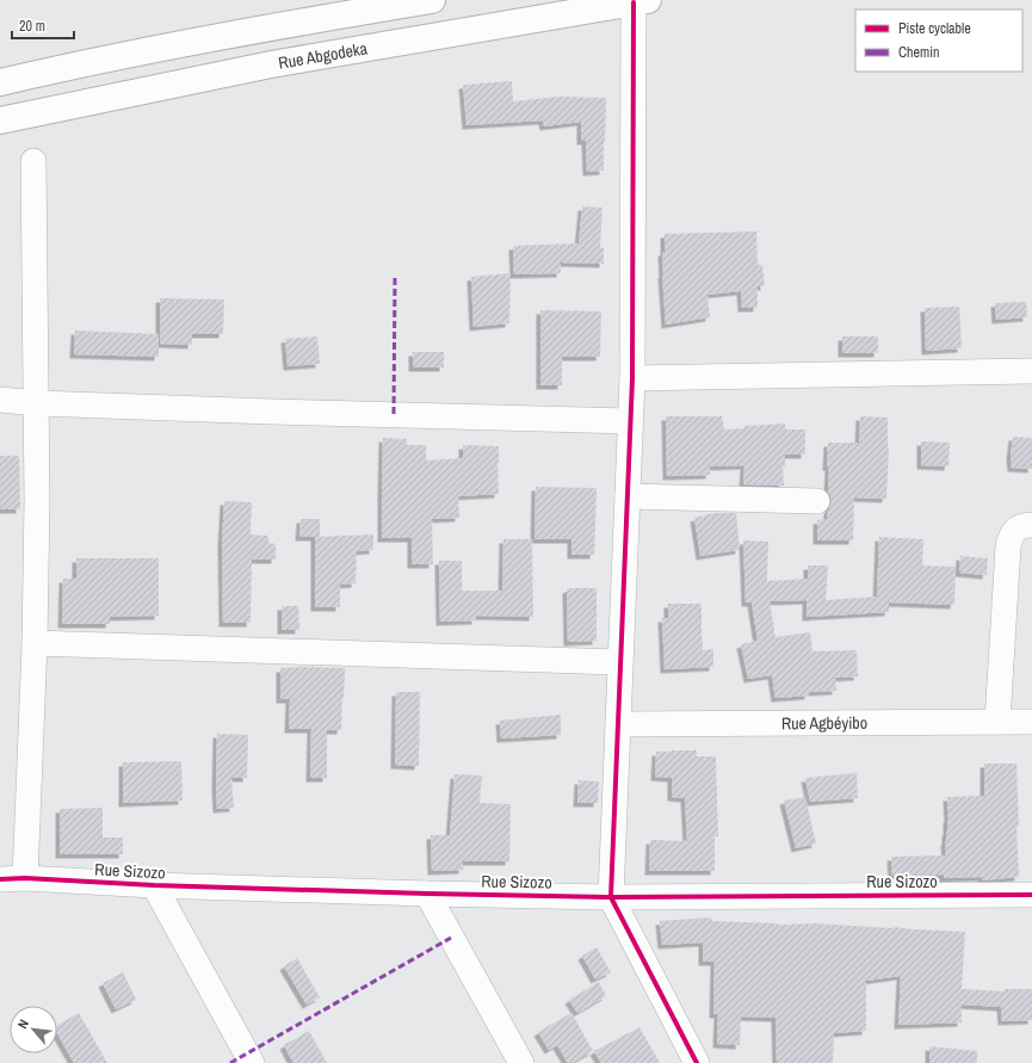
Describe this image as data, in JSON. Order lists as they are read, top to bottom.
{
  "streets": {
    "main road": ["Rue Abgodeka"],
    "street": ["Rue Agbéyibo", "Rue Sizozo"]
  },
  "legend": ["Piste cyclable", "Chemin"],
  "scale_bar": "20 m",
  "north": "top left"
}
